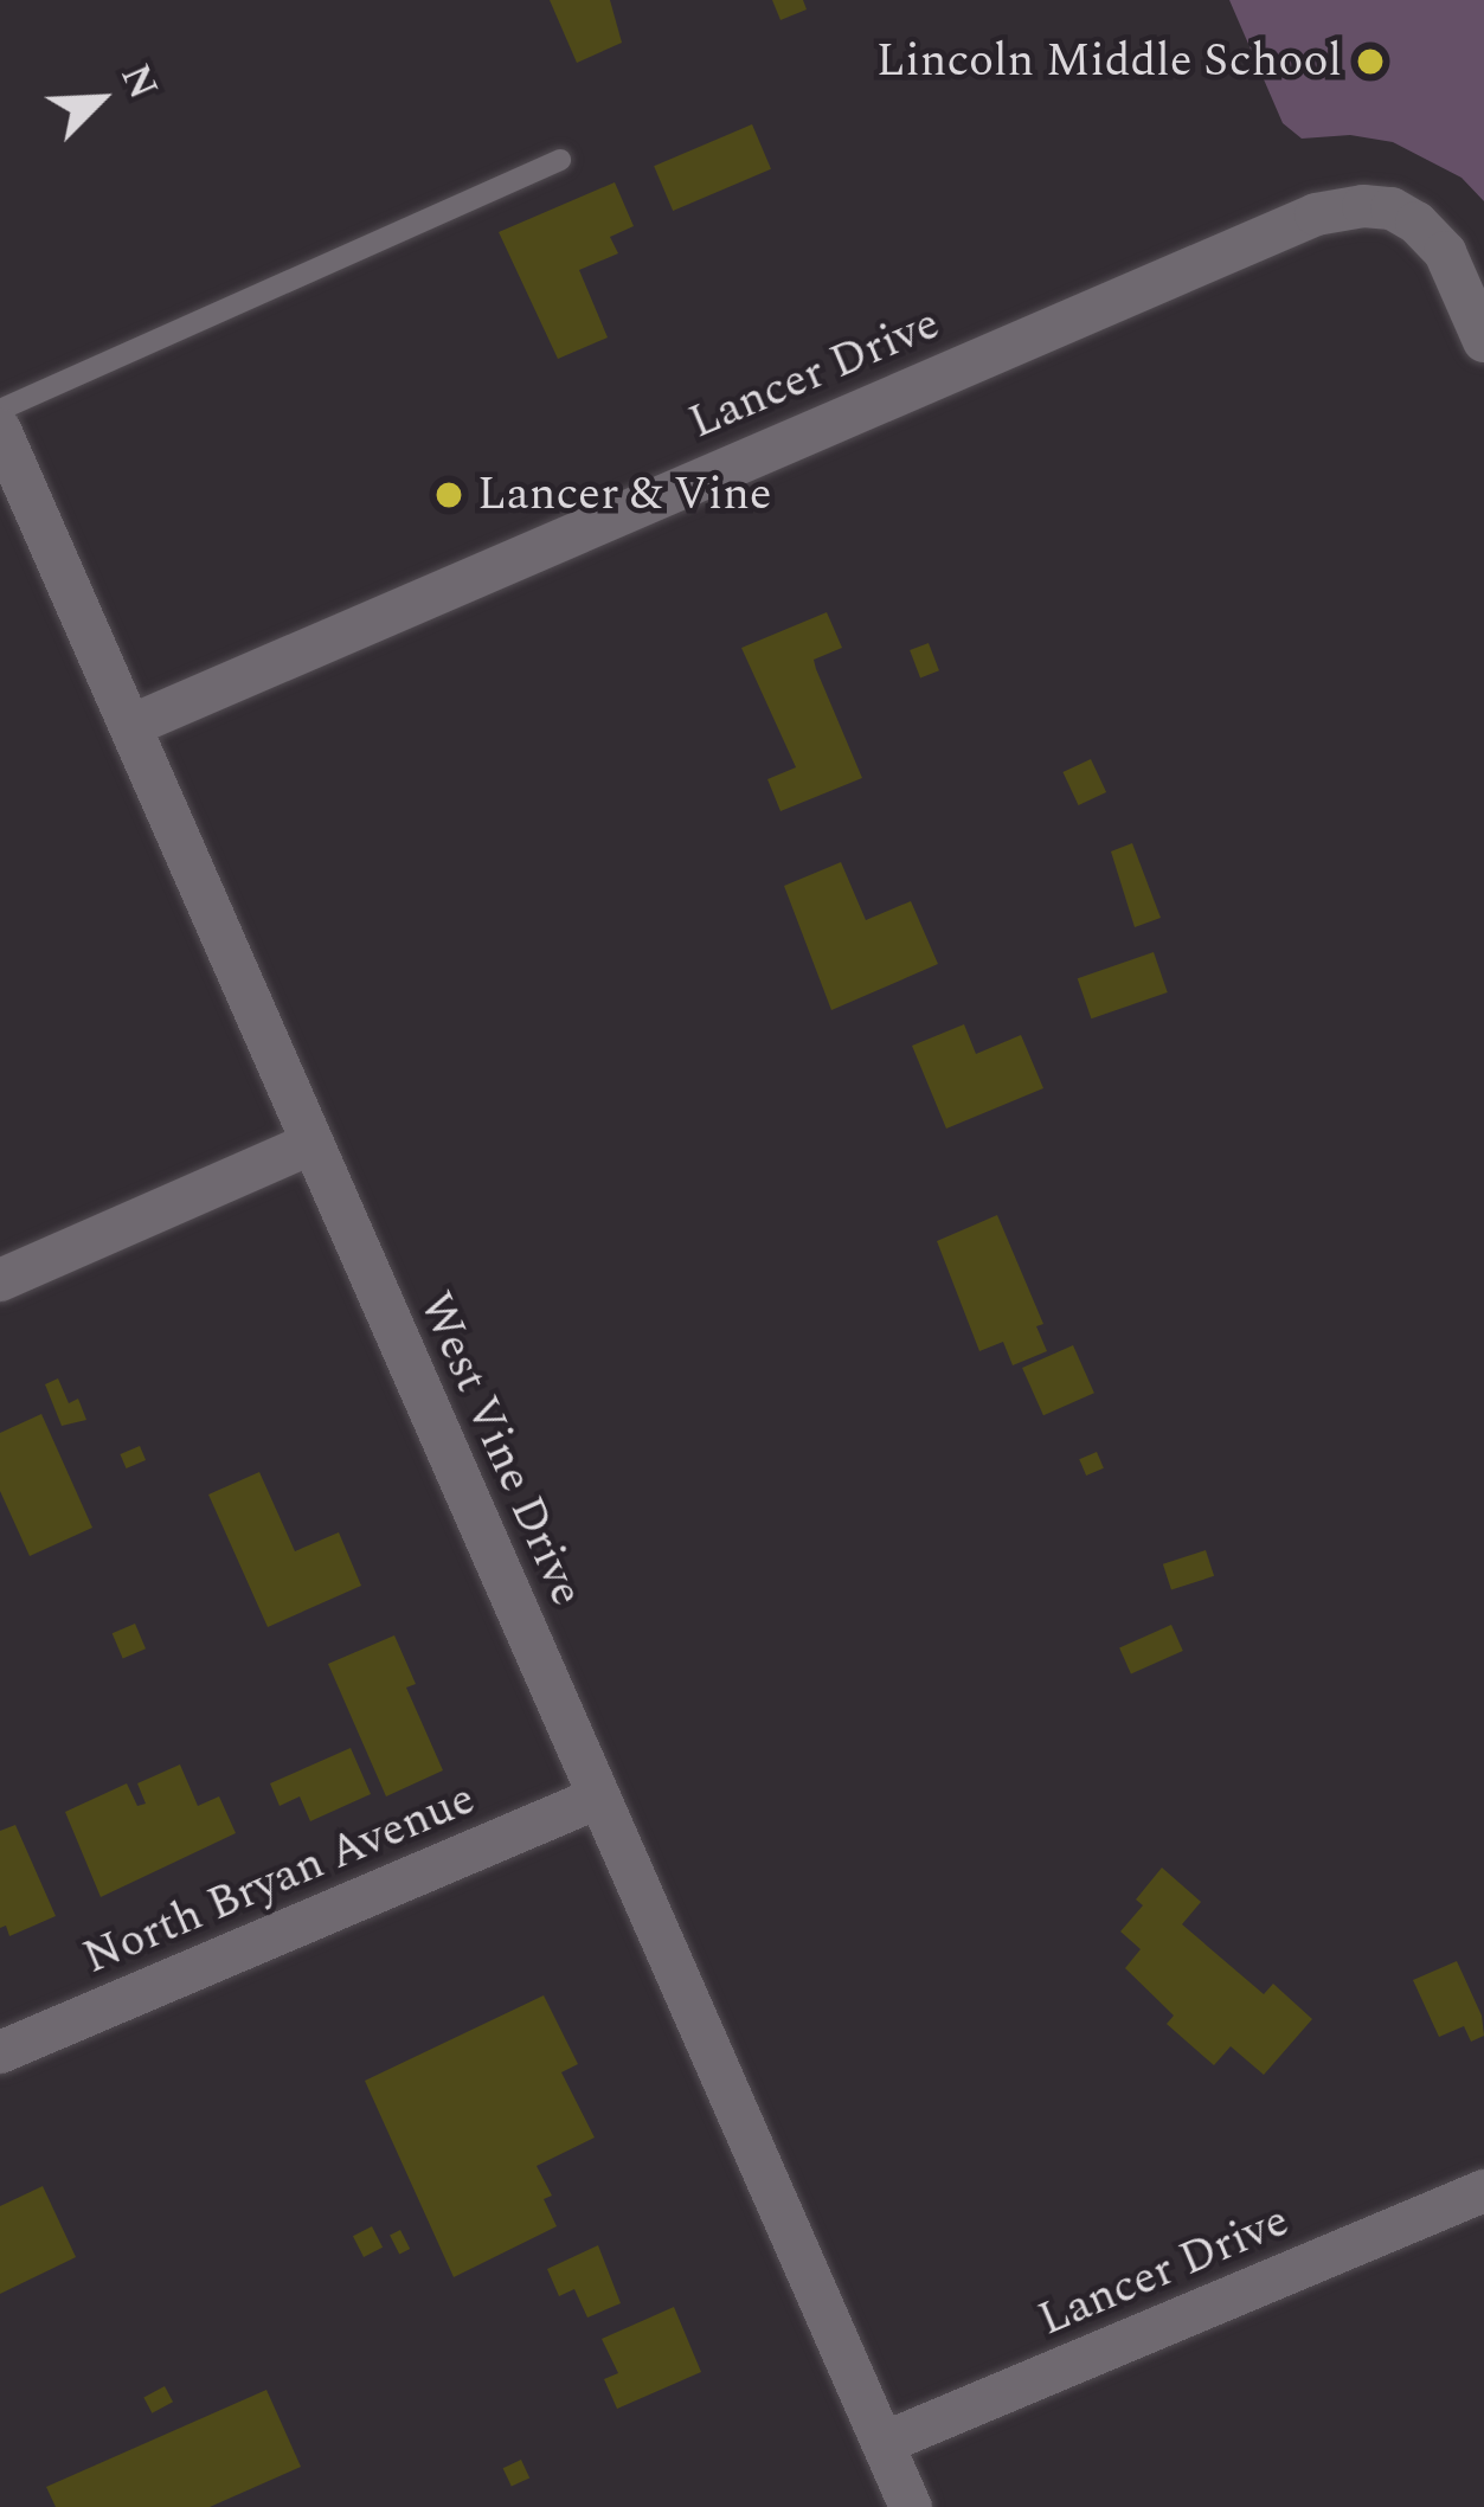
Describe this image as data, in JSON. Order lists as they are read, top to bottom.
{
  "streets": {
    "street": ["Lancer Drive", "West Vine Drive", "North Bryan Avenue"]
  },
  "crossings": [
    ["Lancer Drive", "West Vine Drive"],
    ["West Vine Drive", "North Bryan Avenue"]
  ],
  "places": ["Lincoln Middle School", "Lancer & Vine"],
  "north": "top right"
}
